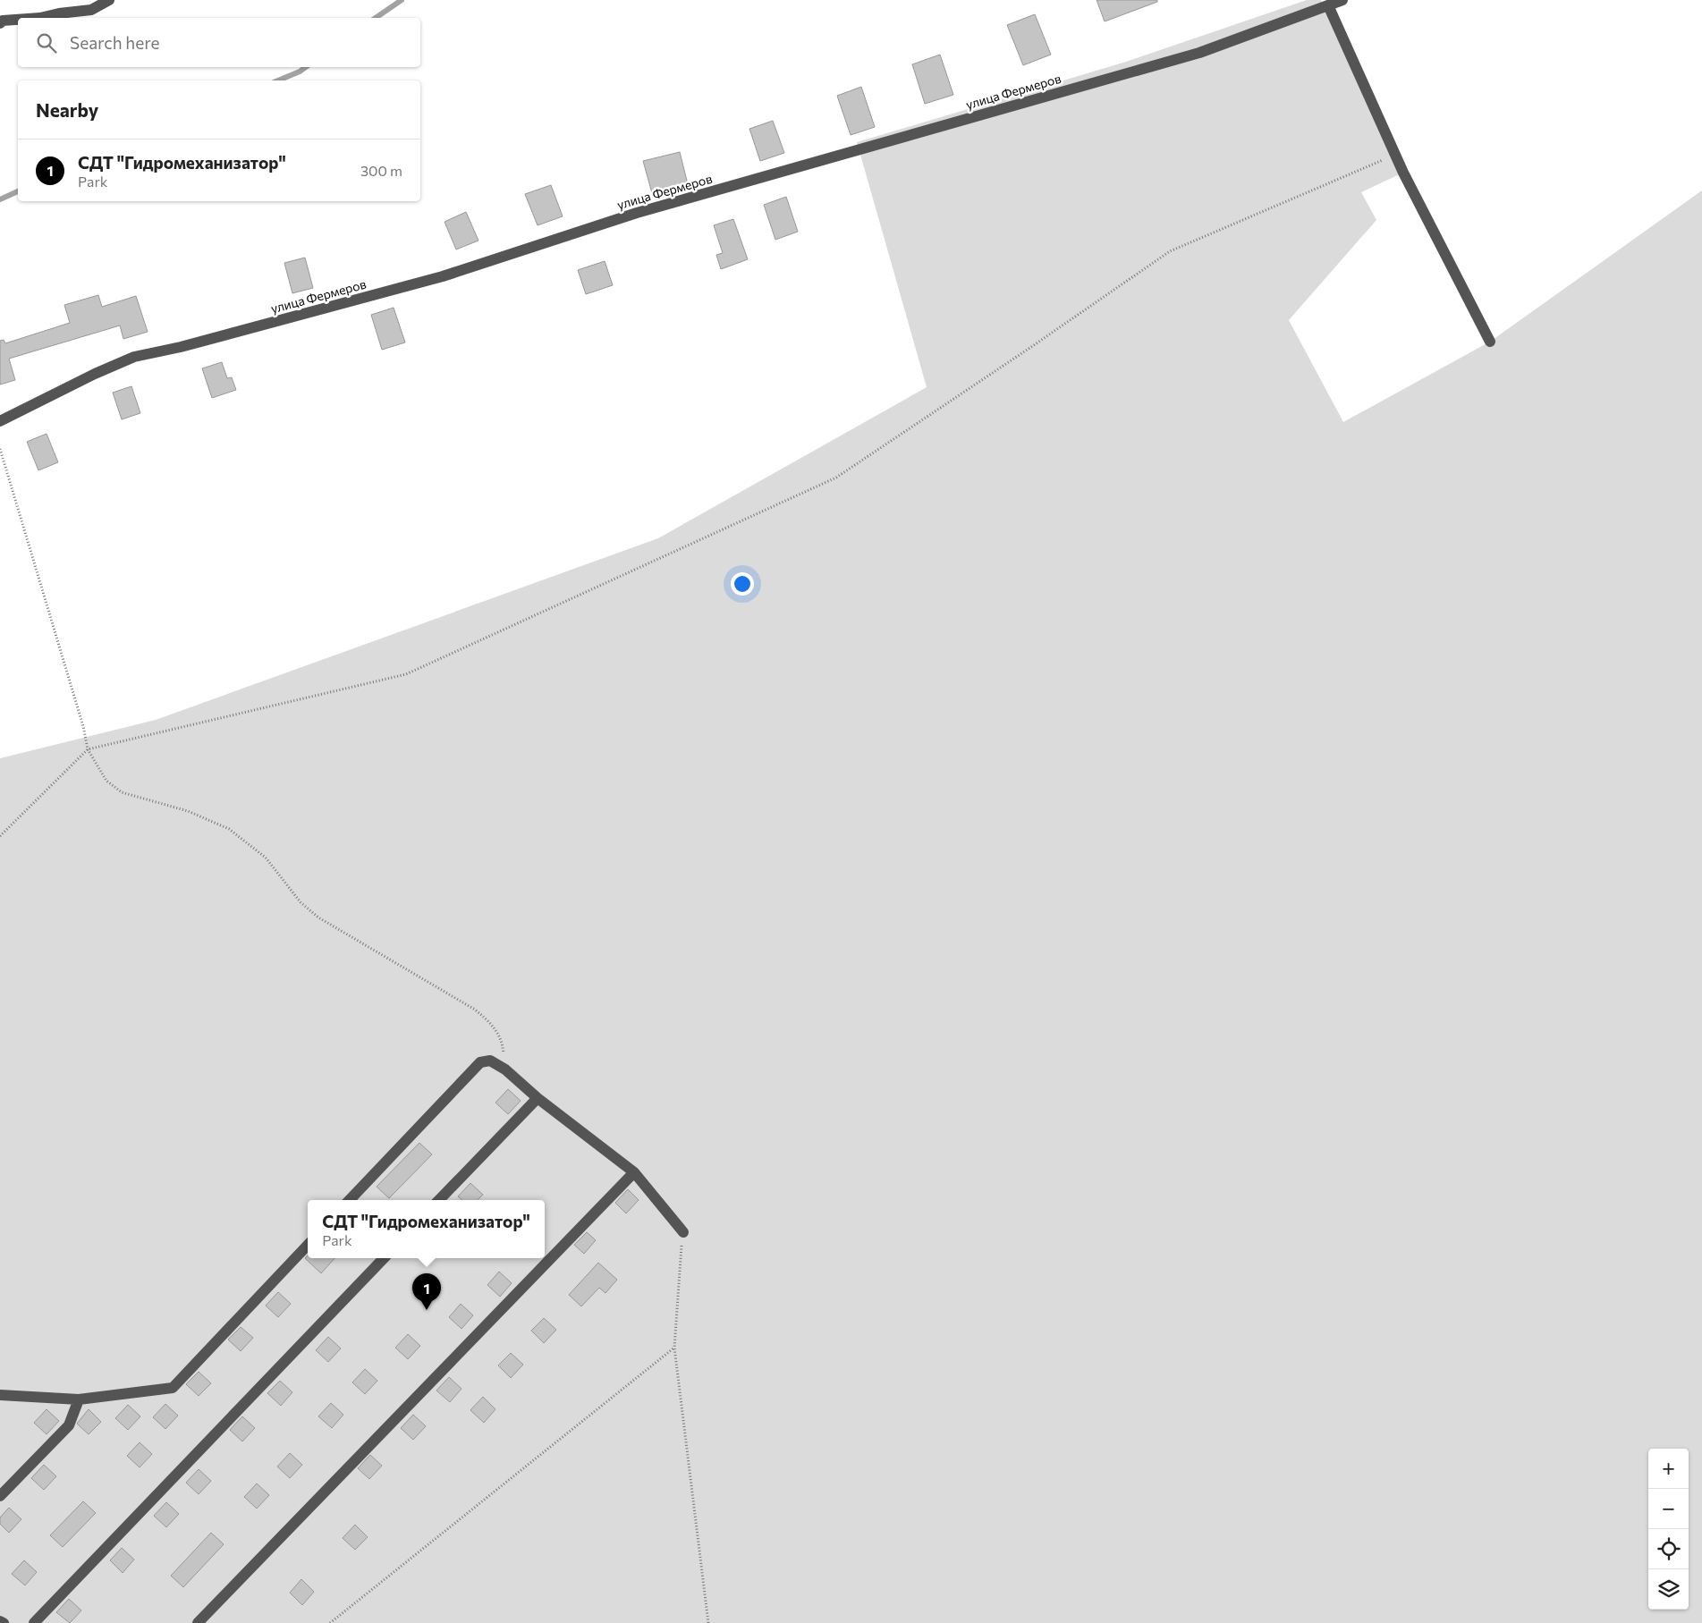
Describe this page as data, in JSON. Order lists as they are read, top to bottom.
{
  "streets": {
    "street": ["улица Фермеров"]
  },
  "page": {
    "search": "Search here",
    "heading": "Nearby",
    "list": [
      {
        "mark": "1",
        "name": "СДТ \"Гидромеханизатор\"",
        "note": "Park",
        "value": "300 m"
      }
    ],
    "popup": ["СДТ \"Гидромеханизатор\"", "Park"],
    "pins": "1",
    "map_buttons": ["+", "−"]
  }
}
